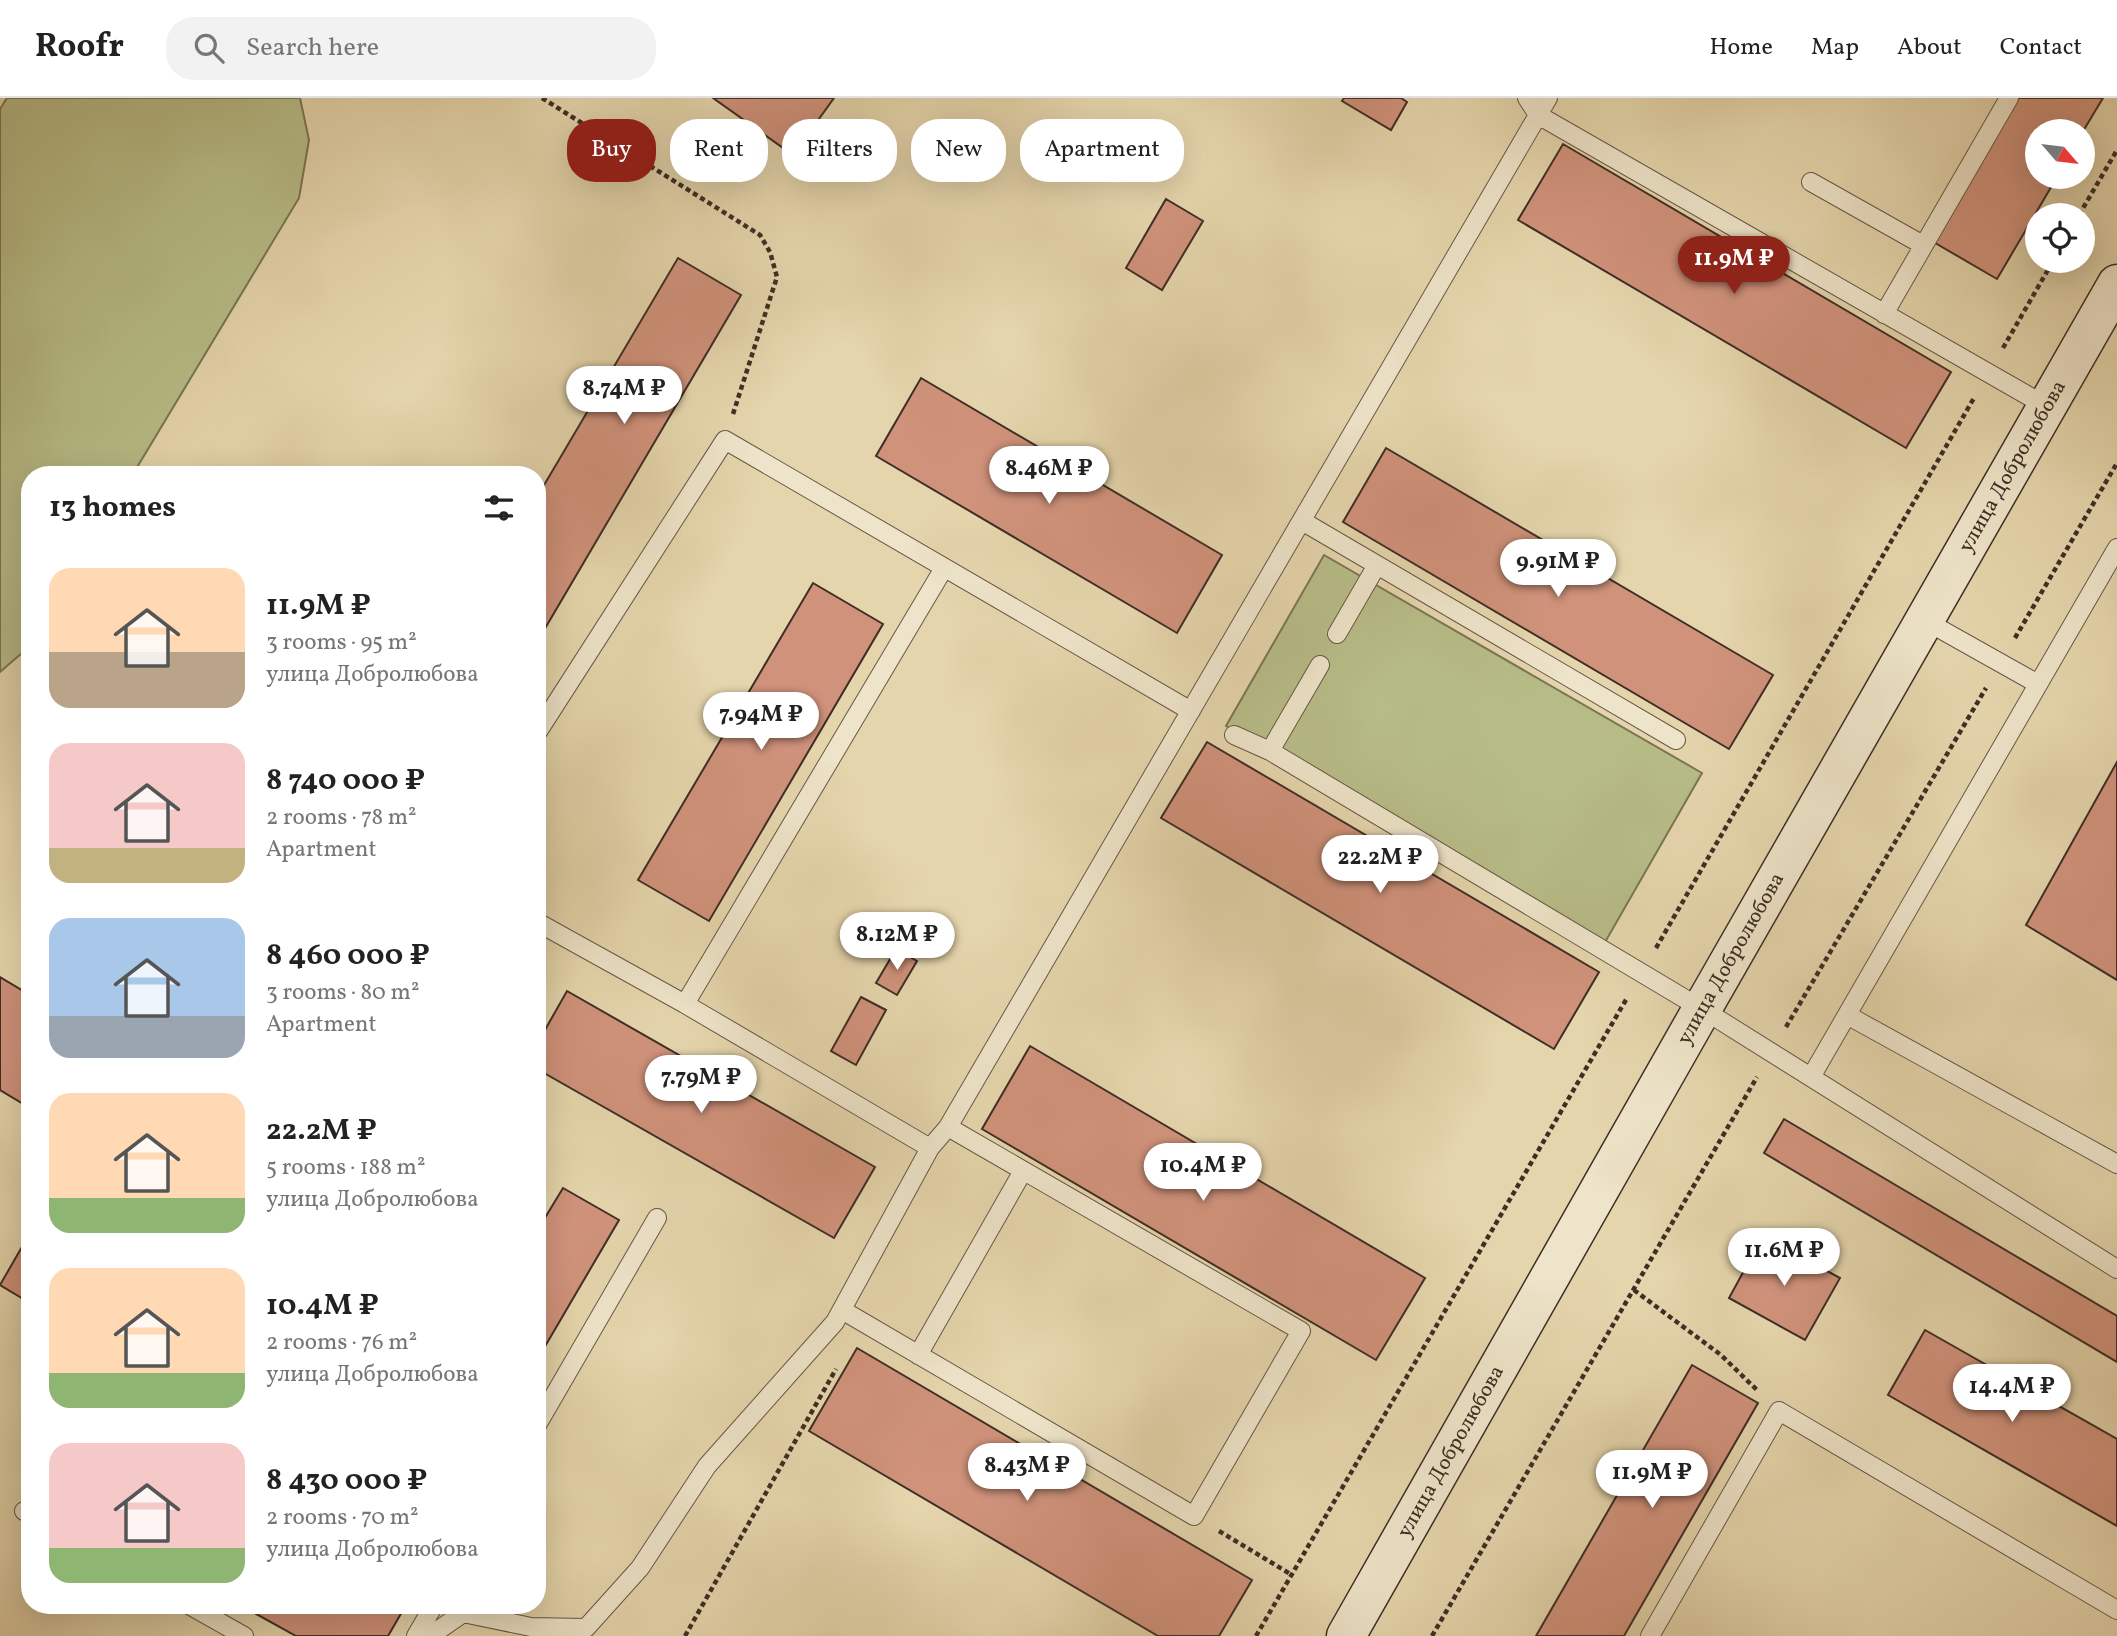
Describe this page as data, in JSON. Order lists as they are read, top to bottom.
{
  "streets": {
    "street": ["улица Добролюбова"]
  },
  "north": "bottom right",
  "page": {
    "header": "Roofr",
    "search": "Search here",
    "nav": [
      "Home",
      "Map",
      "About",
      "Contact"
    ],
    "chip": [
      "Buy",
      "Rent",
      "Filters",
      "New",
      "Apartment"
    ],
    "price": [
      "11.9M ₽",
      "8.74M ₽",
      "8.46M ₽",
      "9.91M ₽",
      "7.94M ₽",
      "22.2M ₽",
      "8.12M ₽",
      "7.79M ₽",
      "10.4M ₽",
      "11.6M ₽",
      "14.4M ₽",
      "8.43M ₽",
      "11.9M ₽"
    ],
    "heading": "13 homes",
    "list": [
      {
        "name": "11.9M ₽",
        "note": "3 rooms · 95 m² · улица Добролюбова"
      },
      {
        "name": "8 740 000 ₽",
        "note": "2 rooms · 78 m² · Apartment"
      },
      {
        "name": "8 460 000 ₽",
        "note": "3 rooms · 80 m² · Apartment"
      },
      {
        "name": "22.2M ₽",
        "note": "5 rooms · 188 m² · улица Добролюбова"
      },
      {
        "name": "10.4M ₽",
        "note": "2 rooms · 76 m² · улица Добролюбова"
      },
      {
        "name": "8 430 000 ₽",
        "note": "2 rooms · 70 m² · улица Добролюбова"
      }
    ]
  }
}
